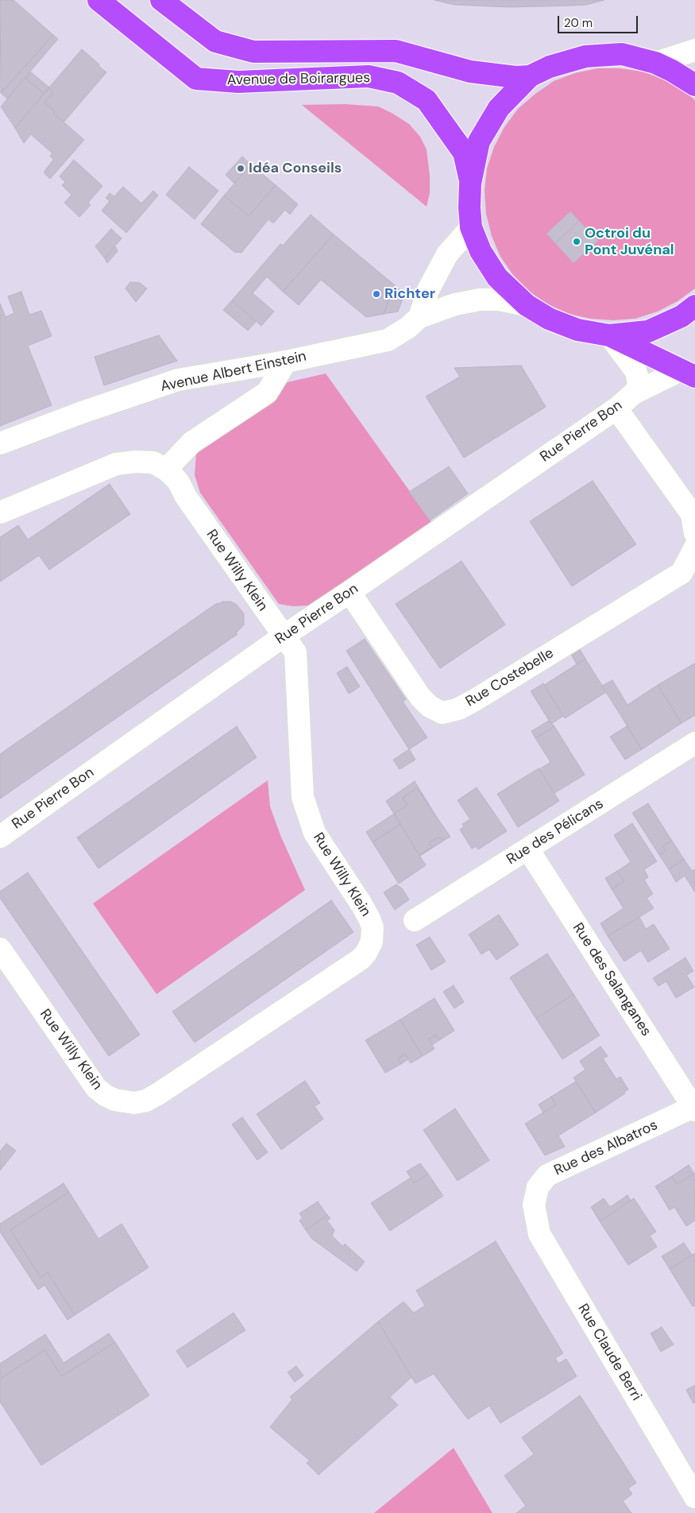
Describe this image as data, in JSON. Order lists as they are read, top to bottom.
{
  "streets": {
    "main road": ["Avenue de Boirargues"],
    "street": [
      "Avenue Albert Einstein",
      "Rue Pierre Bon",
      "Rue Willy Klein",
      "Rue Costebelle",
      "Rue des Pélicans",
      "Rue des Salanganes",
      "Rue des Albatros",
      "Rue Claude Berri"
    ]
  },
  "crossings": [
    ["Rue Pierre Bon", "Rue Willy Klein"],
    ["Rue Pierre Bon", "Rue Costebelle"],
    ["Rue des Pélicans", "Rue des Salanganes"],
    ["Rue des Salanganes", "Rue des Albatros"],
    ["Rue des Albatros", "Rue Claude Berri"]
  ],
  "places": ["Idéa Conseils", "Octroi du Pont Juvénal", "Richter"],
  "scale_bar": "20 m"
}
